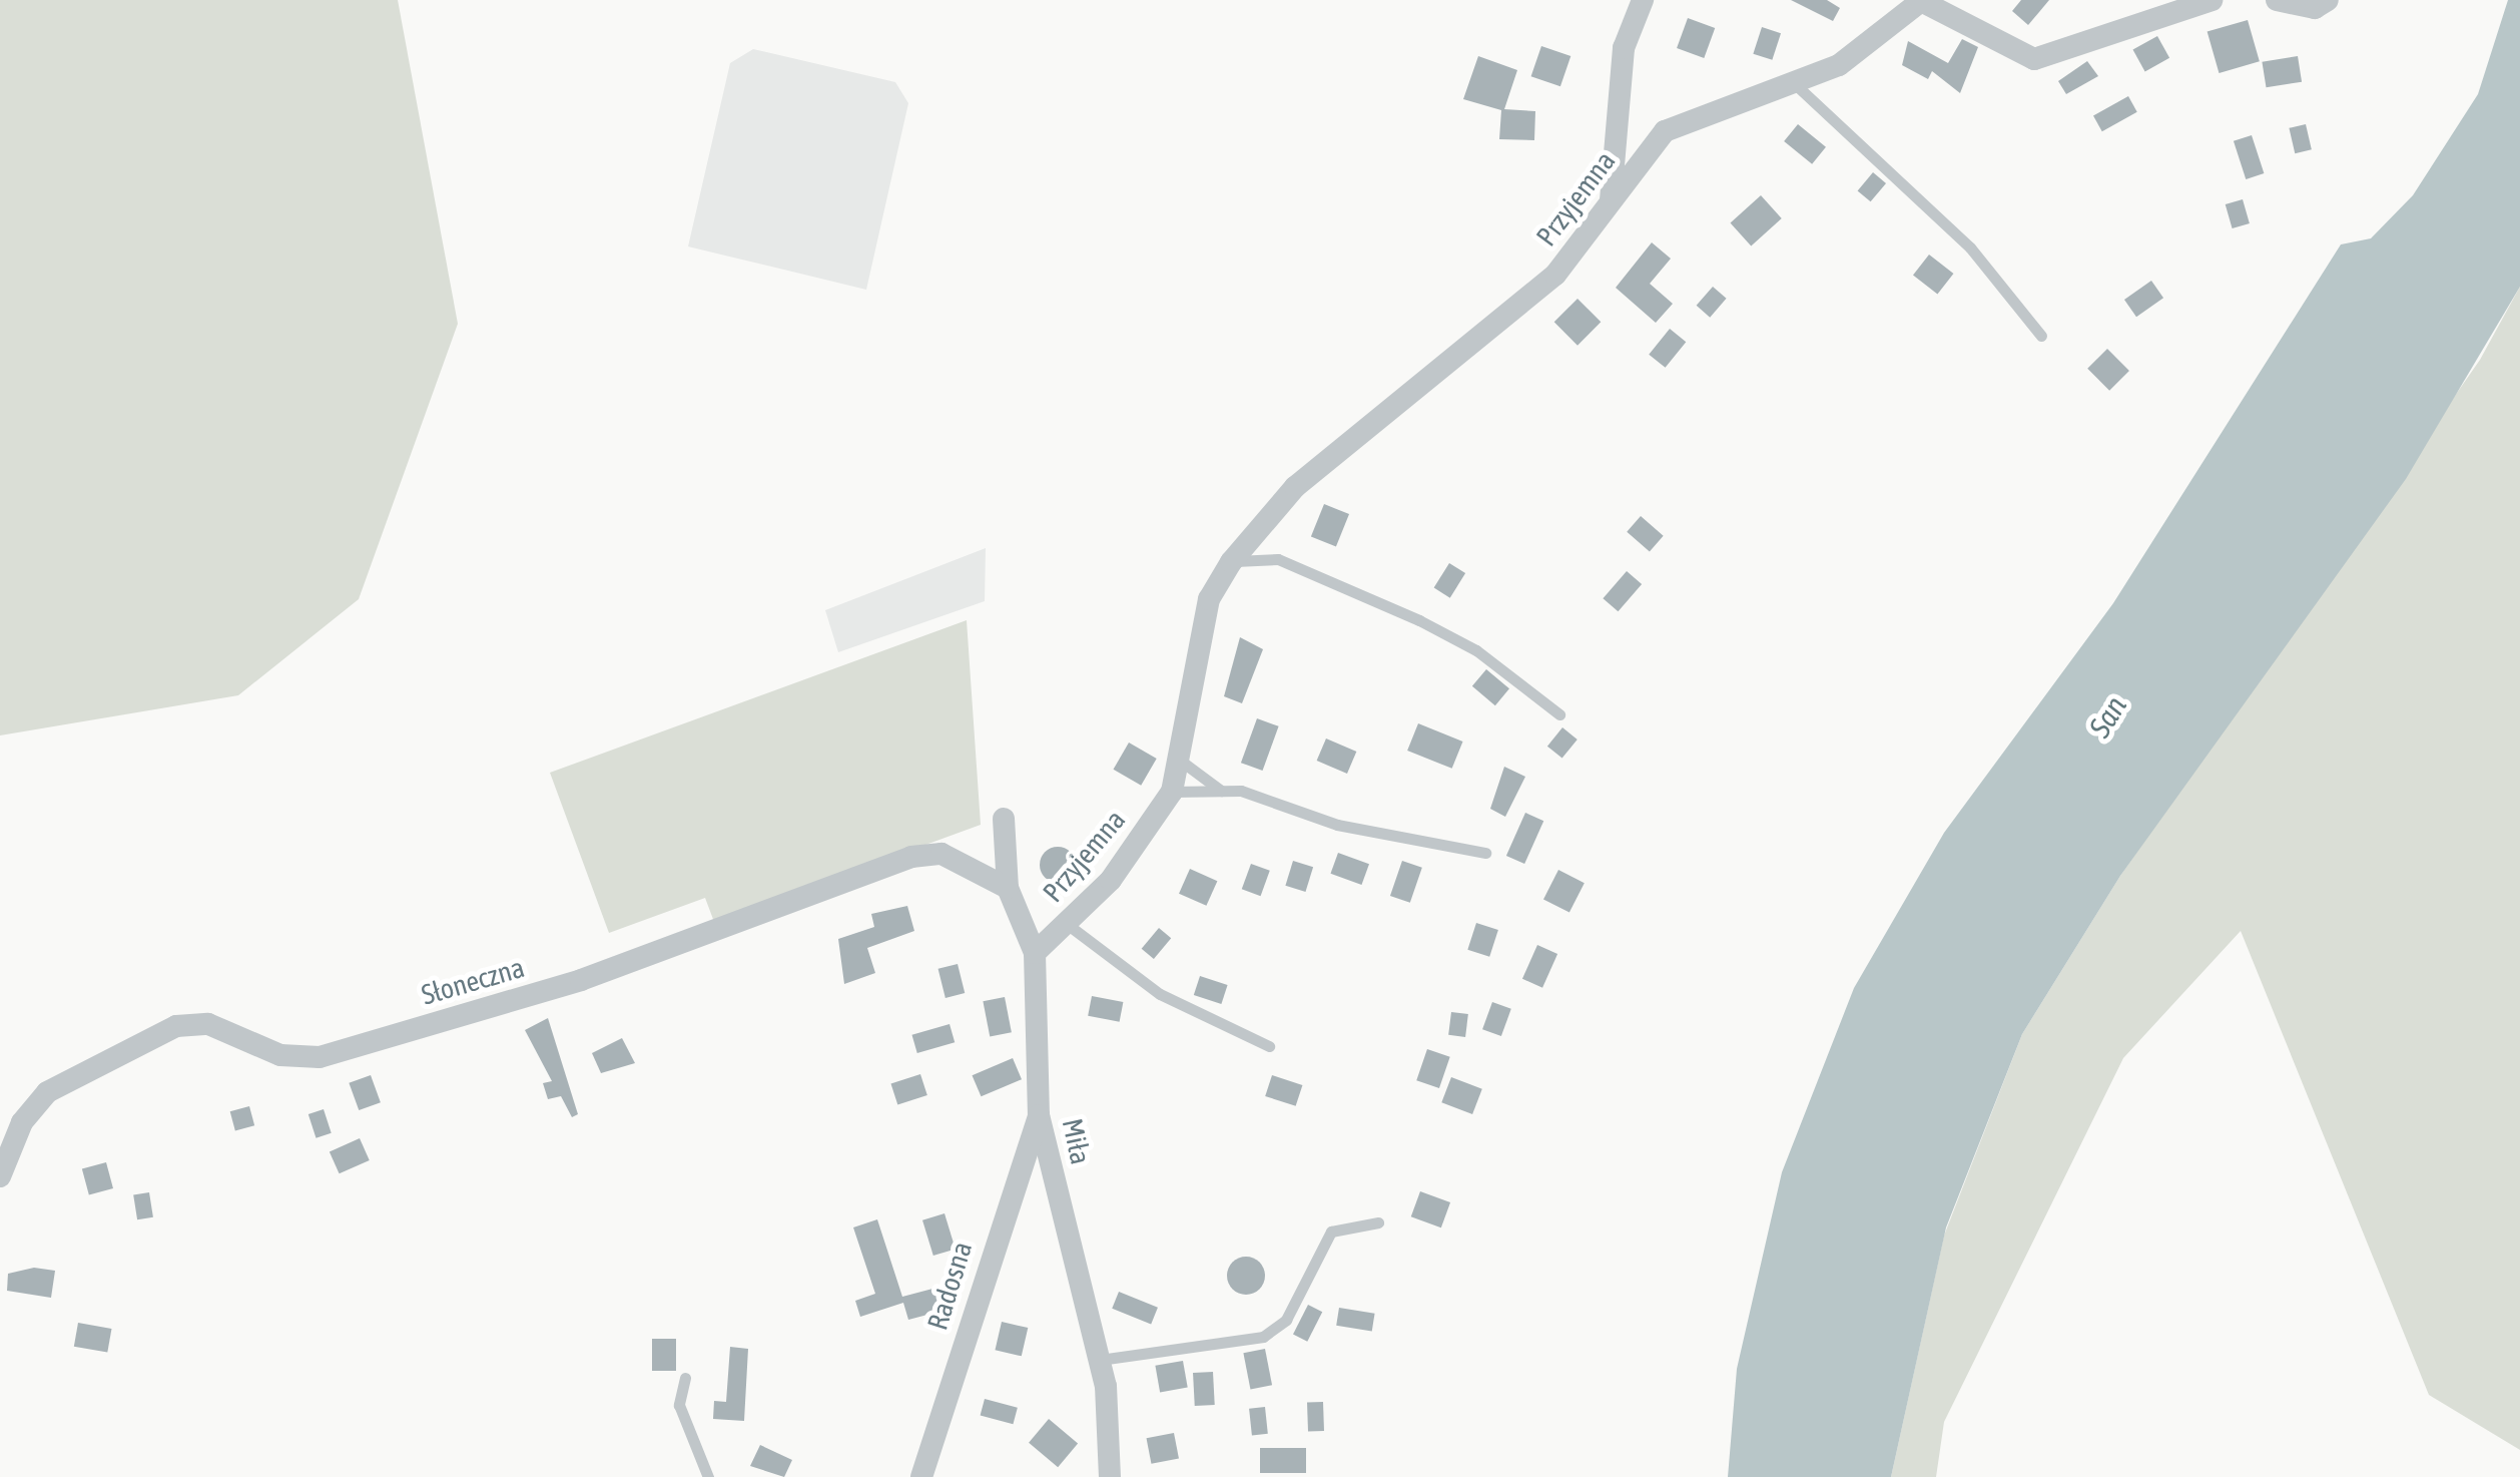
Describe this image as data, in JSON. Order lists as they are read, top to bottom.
{
  "streets": {
    "street": [
      "Przyjemna",
      "Słoneczna",
      "Miła",
      "Radosna"
    ]
  },
  "crossings": [
    ["Przyjemna", "Miła"],
    ["Słoneczna", "Miła"],
    ["Miła", "Radosna"]
  ],
  "water": ["San"]
}
